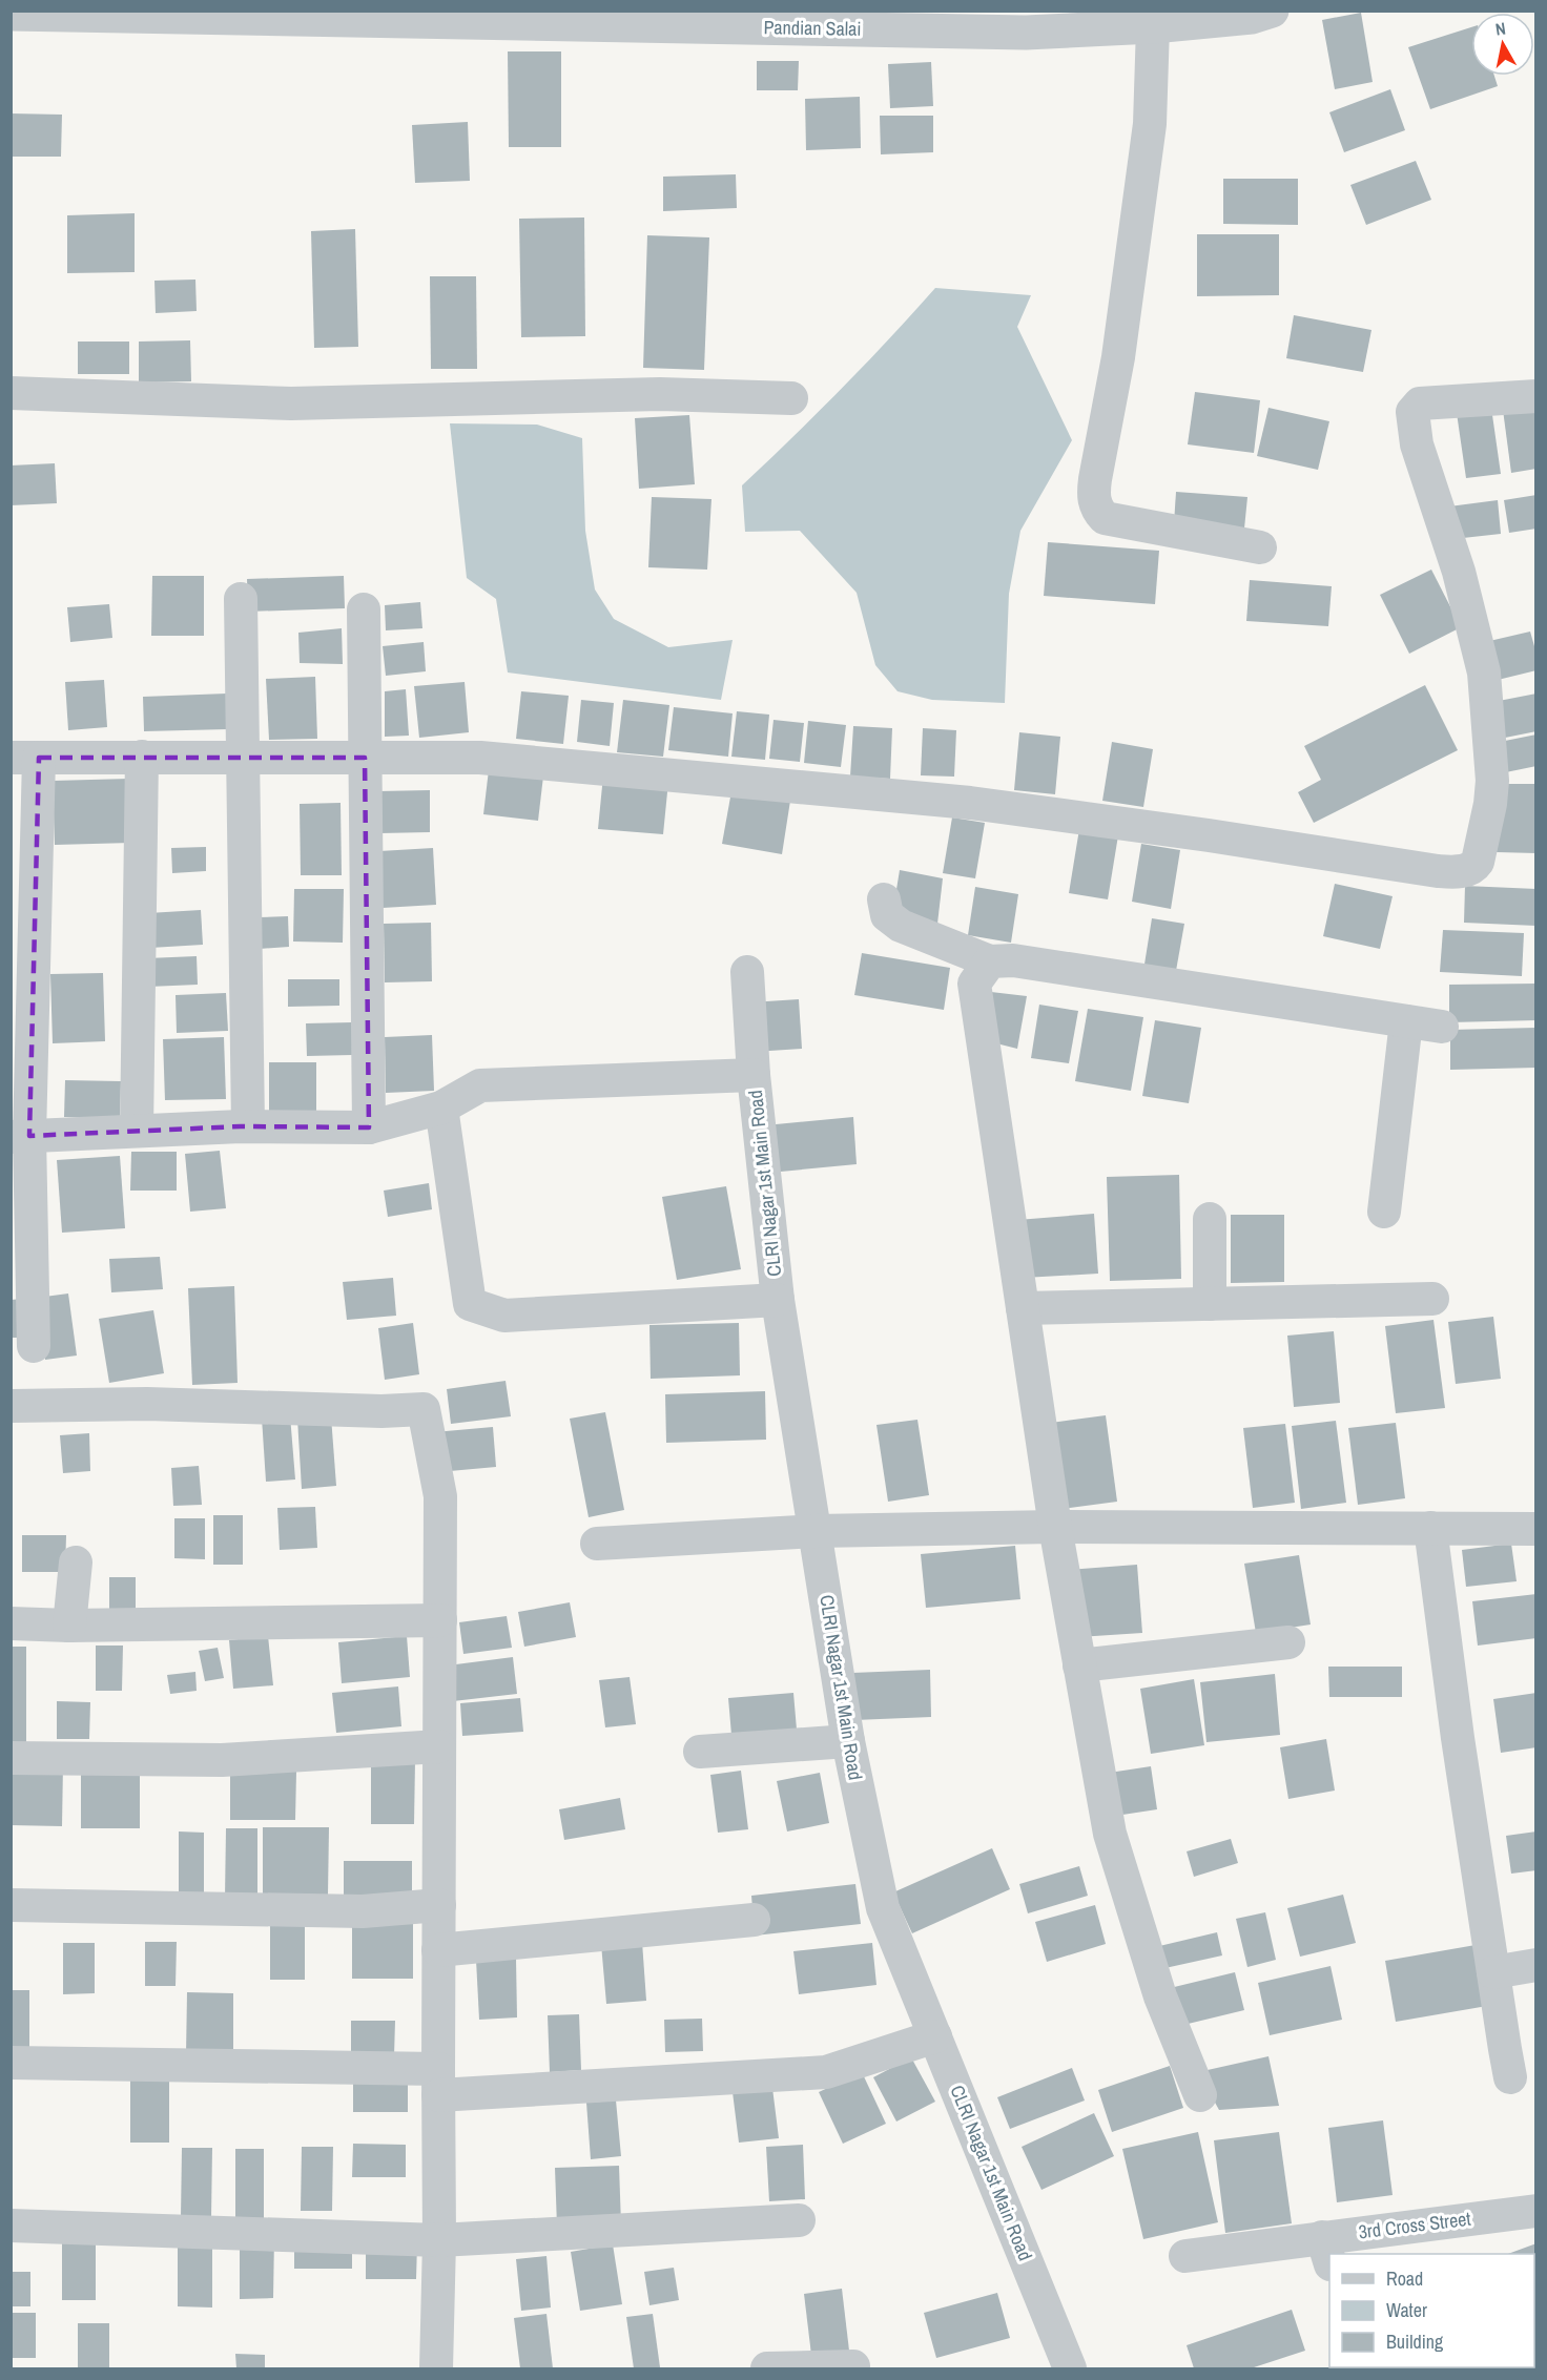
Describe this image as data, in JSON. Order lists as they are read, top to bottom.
{
  "streets": {
    "street": ["Pandian Salai", "CLRI Nagar 1st Main Road", "3rd Cross Street"]
  },
  "legend": ["Road", "Water", "Building"],
  "north": "top"
}
